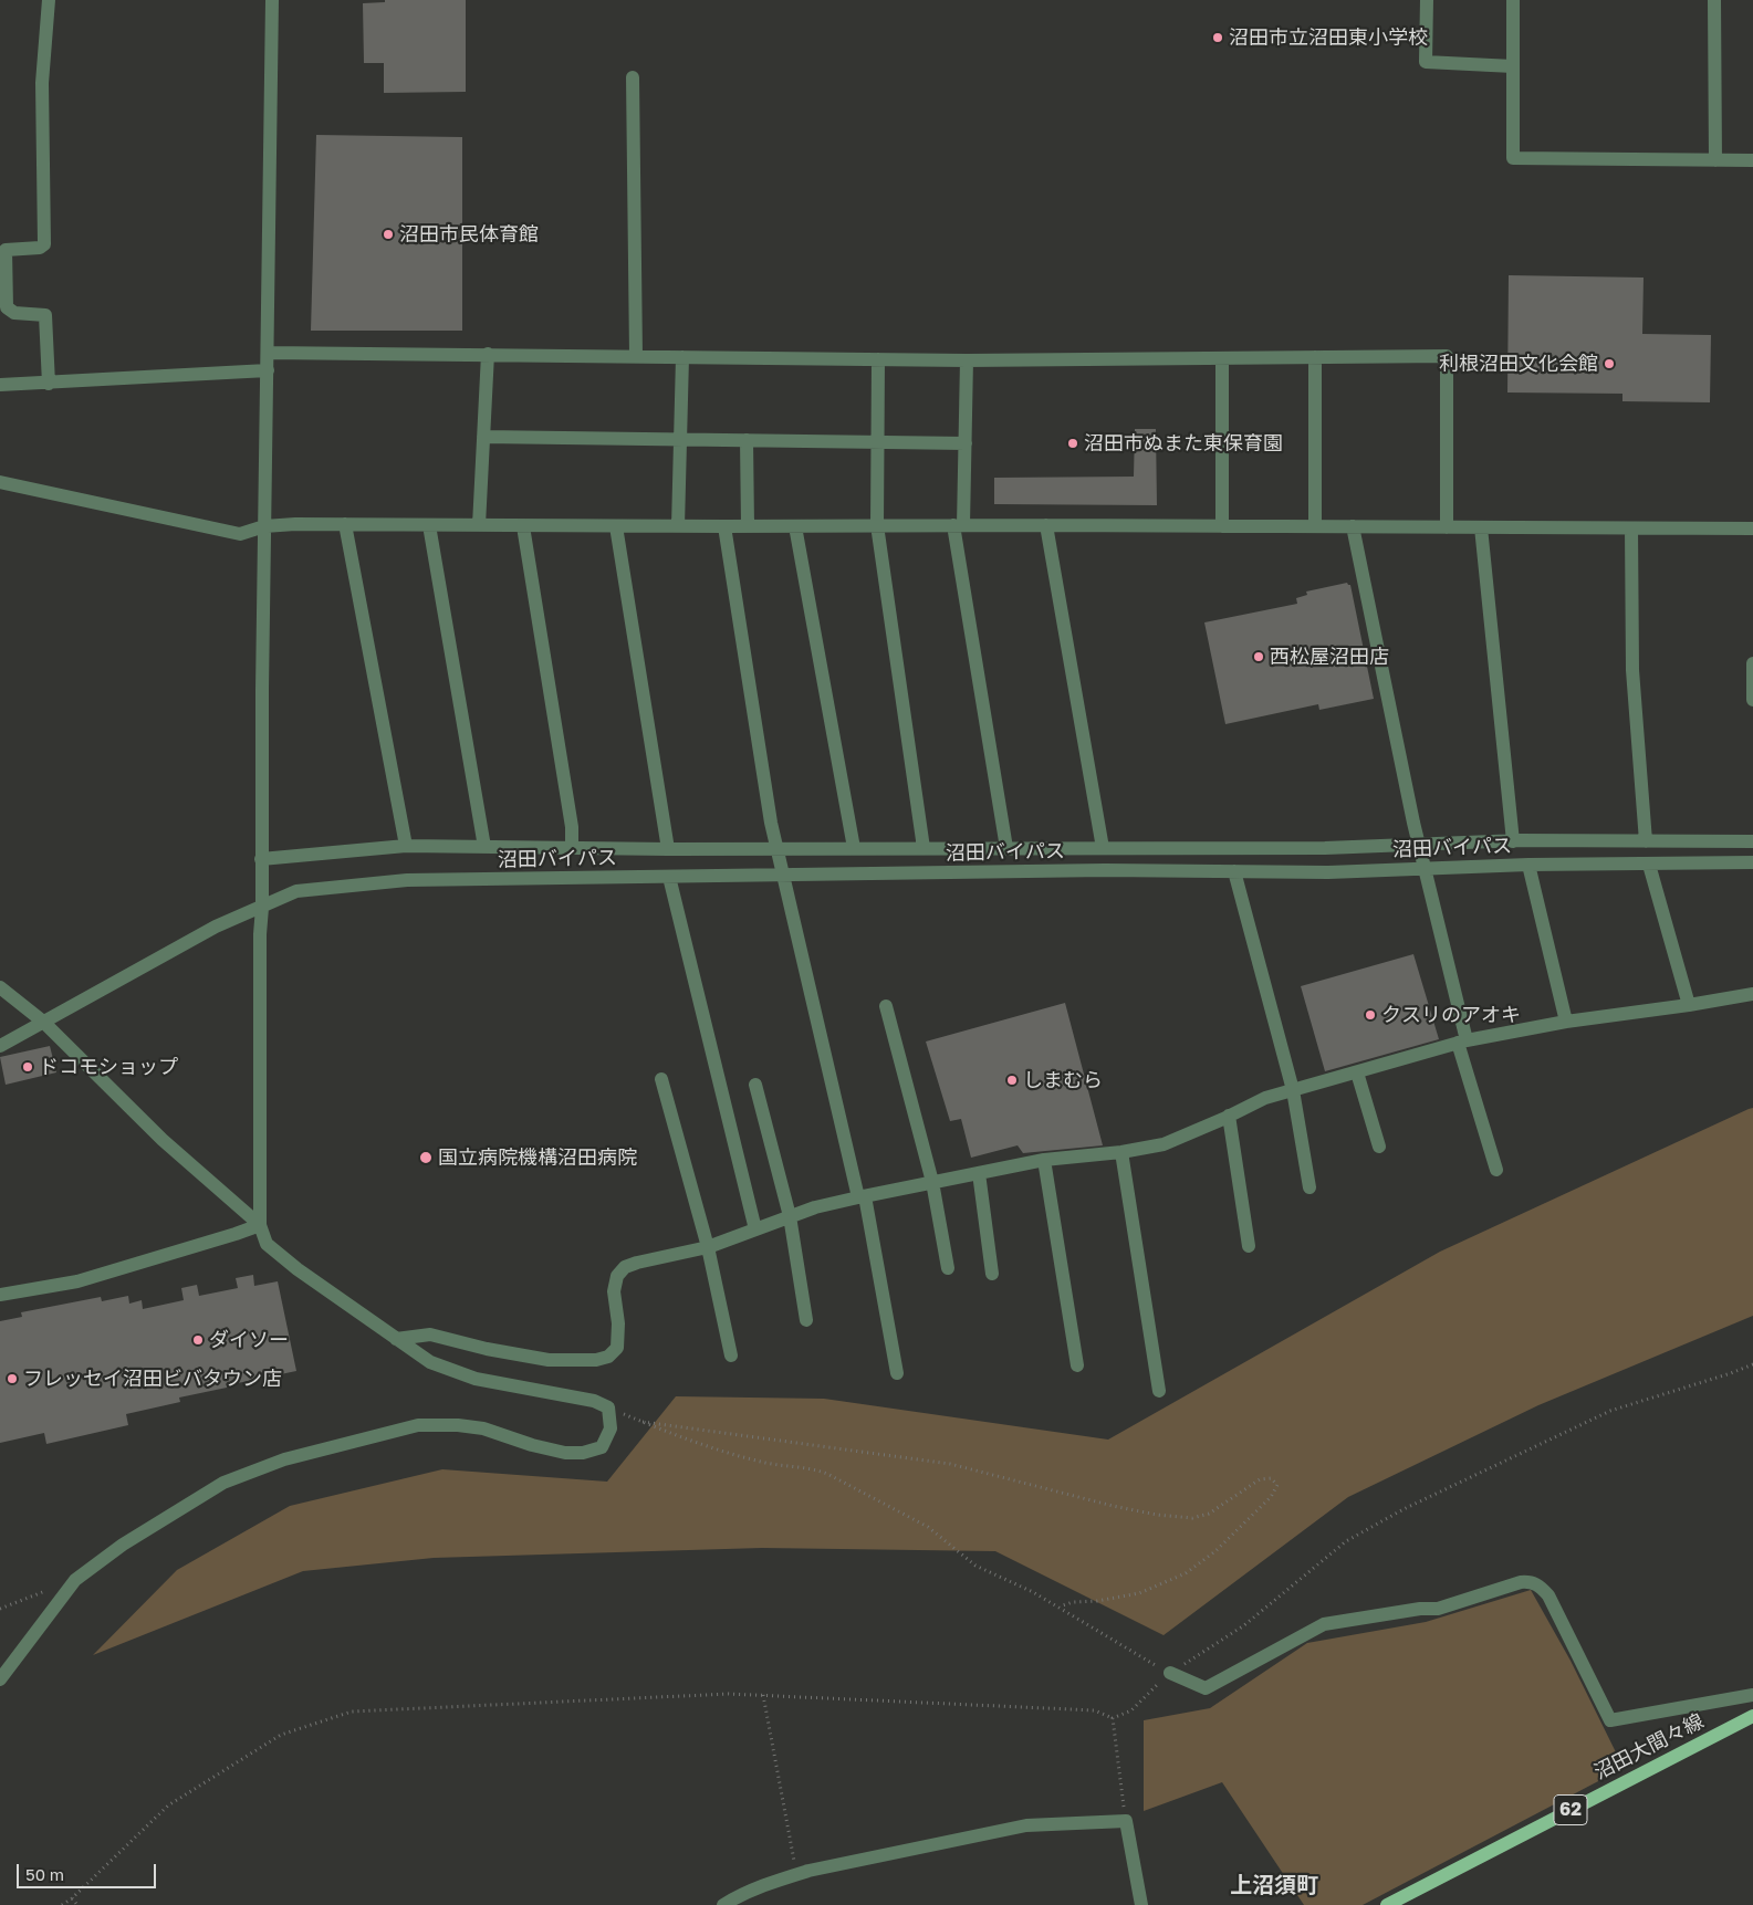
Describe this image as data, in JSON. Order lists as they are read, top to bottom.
{
  "streets": {
    "main road": ["沼田大間々線", "62"],
    "street": ["沼田バイパス"]
  },
  "districts": ["上沼須町"],
  "places": [
    "沼田市立沼田東小学校",
    "沼田市民体育館",
    "利根沼田文化会館",
    "沼田市ぬまた東保育園",
    "西松屋沼田店",
    "クスリのアオキ",
    "ドコモショップ",
    "しまむら",
    "国立病院機構沼田病院",
    "ダイソー",
    "フレッセイ沼田ビバタウン店"
  ],
  "scale_bar": "50 m"
}
